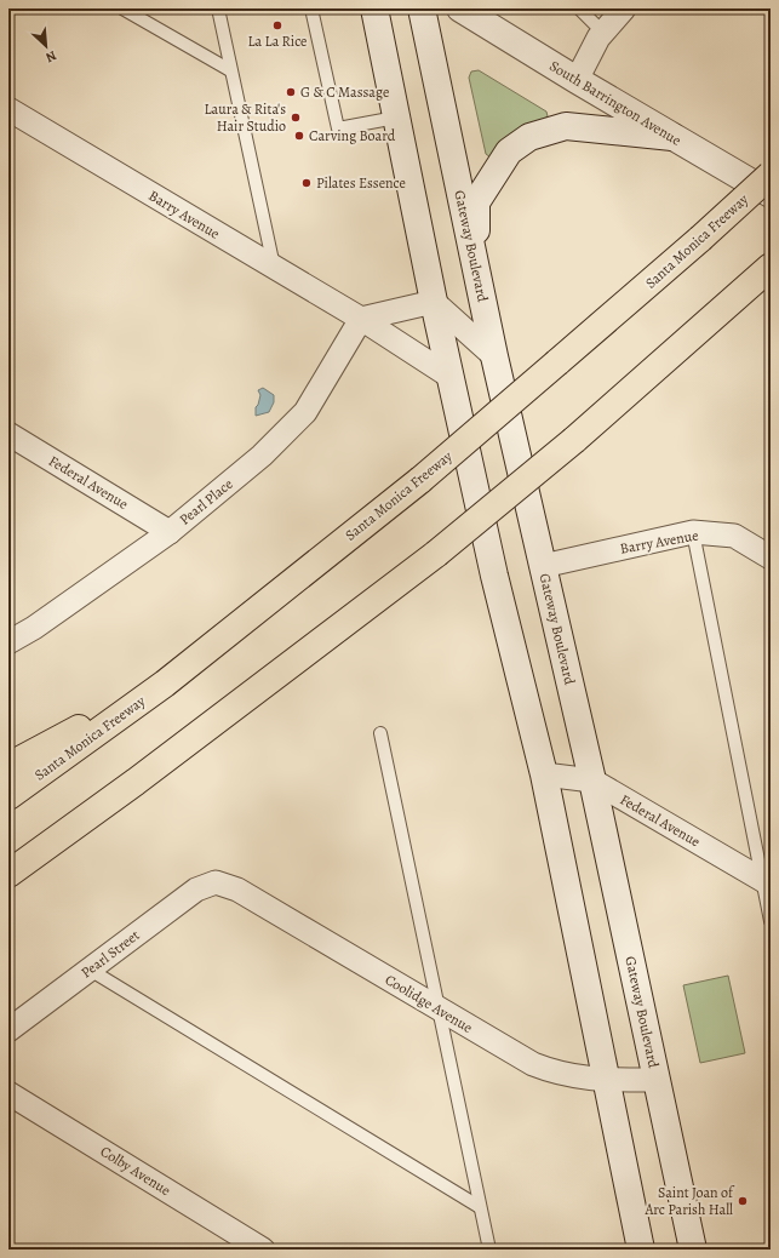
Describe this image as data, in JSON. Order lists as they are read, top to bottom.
{
  "streets": {
    "highway": ["Santa Monica Freeway"],
    "main road": ["South Barrington Avenue", "Gateway Boulevard"],
    "street": [
      "Barry Avenue",
      "Federal Avenue",
      "Pearl Place",
      "Pearl Street",
      "Coolidge Avenue",
      "Colby Avenue"
    ]
  },
  "crossings": [
    ["Barry Avenue", "Gateway Boulevard"],
    ["Barry Avenue", "Pearl Place"],
    ["Gateway Boulevard", "Federal Avenue"],
    ["Gateway Boulevard", "Coolidge Avenue"],
    ["Federal Avenue", "Pearl Place"],
    ["Pearl Street", "Coolidge Avenue"]
  ],
  "places": [
    "La La Rice",
    "G & C Massage",
    "Laura & Rita's Hair Studio",
    "Carving Board",
    "Pilates Essence",
    "Saint Joan of Arc Parish Hall"
  ],
  "north": "bottom right"
}
